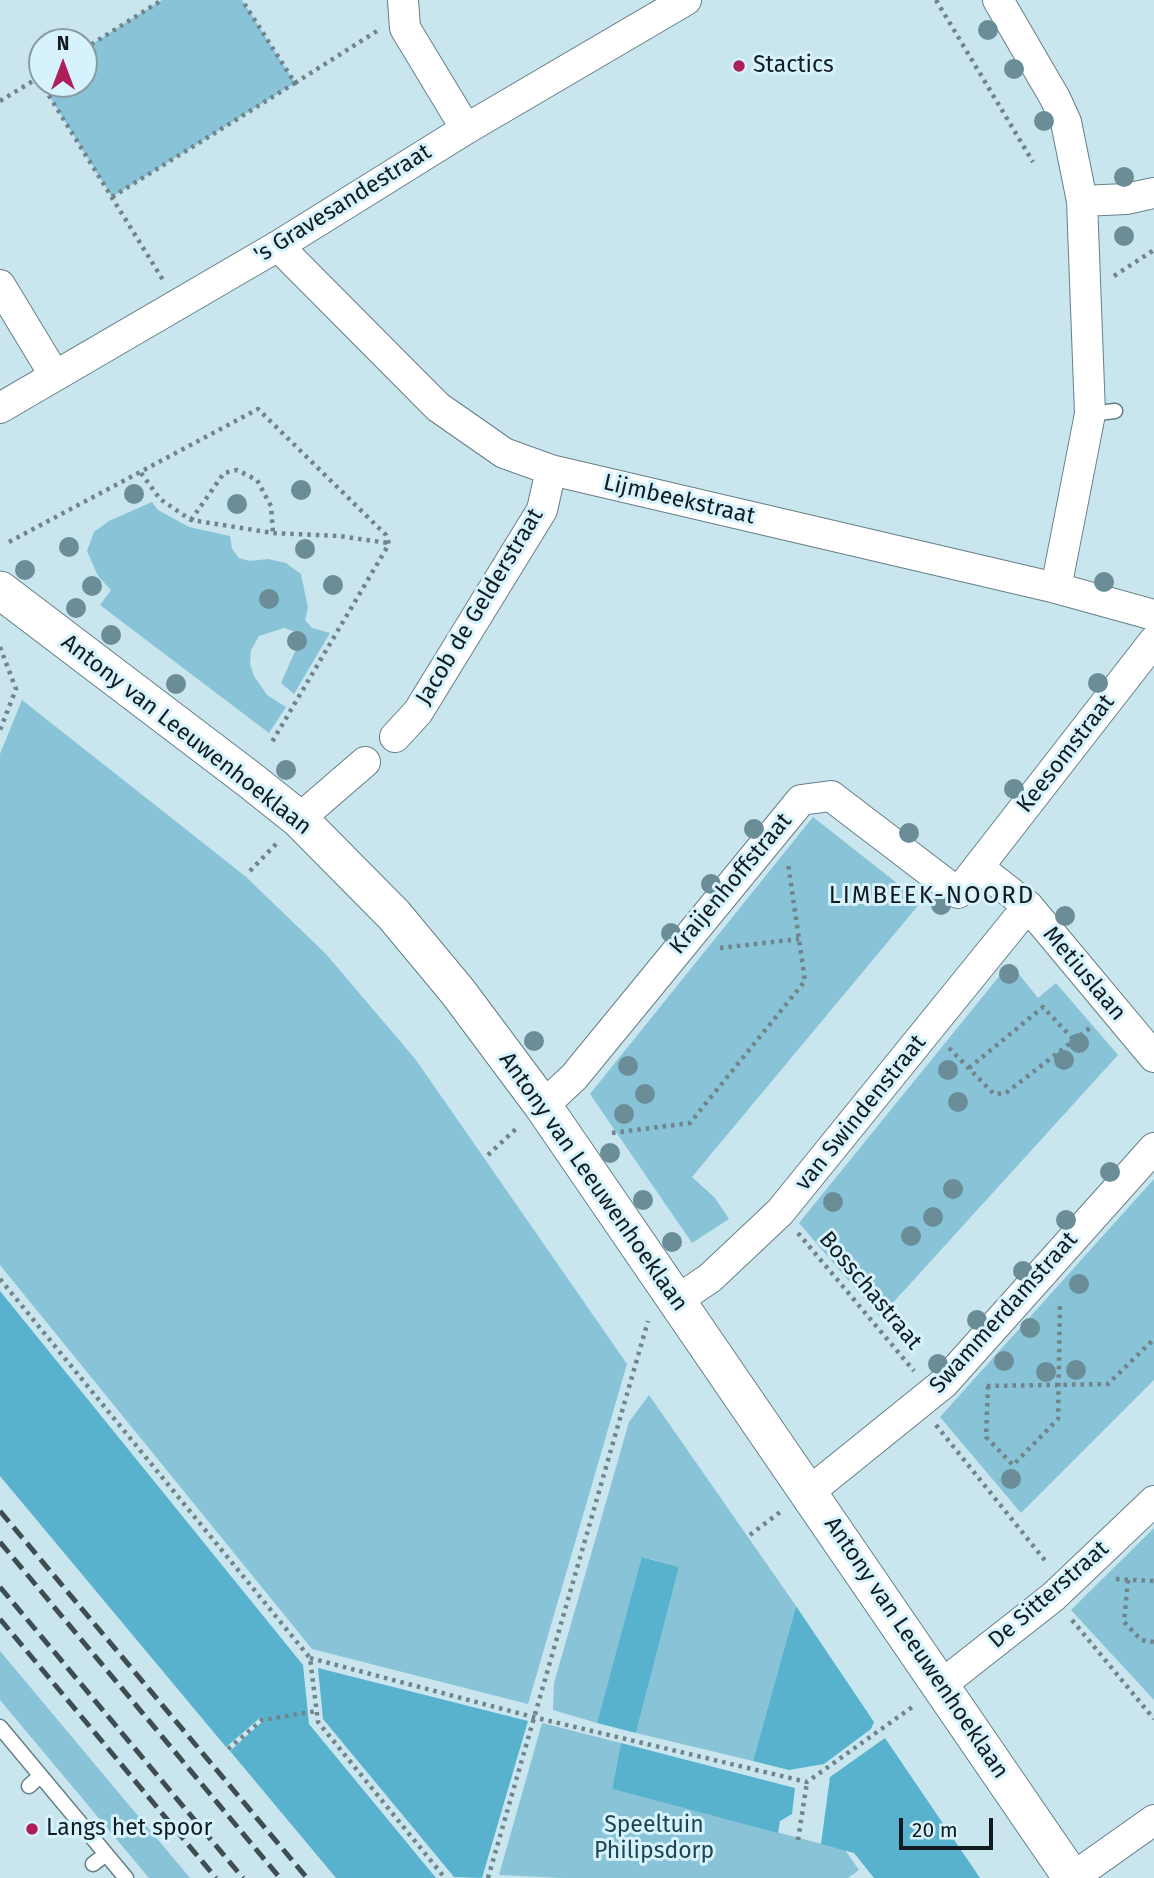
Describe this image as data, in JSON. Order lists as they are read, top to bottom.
{
  "streets": {
    "street": [
      "'s Gravesandestraat",
      "Lijmbeekstraat",
      "Jacob de Gelderstraat",
      "Antony van Leeuwenhoeklaan",
      "Keesomstraat",
      "Kraijenhoffstraat",
      "Metiuslaan",
      "van Swindenstraat",
      "Swammerdamstraat",
      "De Sitterstraat"
    ],
    "path": ["Bosschastraat"]
  },
  "crossings": [
    ["'s Gravesandestraat", "Lijmbeekstraat"],
    ["Lijmbeekstraat", "Jacob de Gelderstraat"],
    ["Antony van Leeuwenhoeklaan", "Kraijenhoffstraat"],
    ["Antony van Leeuwenhoeklaan", "van Swindenstraat"],
    ["Antony van Leeuwenhoeklaan", "Swammerdamstraat"],
    ["Antony van Leeuwenhoeklaan", "De Sitterstraat"],
    ["Keesomstraat", "Kraijenhoffstraat"],
    ["Keesomstraat", "Metiuslaan"],
    ["Kraijenhoffstraat", "Metiuslaan"],
    ["Metiuslaan", "van Swindenstraat"],
    ["van Swindenstraat", "Bosschastraat"],
    ["Bosschastraat", "Swammerdamstraat"],
    ["Bosschastraat", "De Sitterstraat"]
  ],
  "districts": ["LIMBEEK-NOORD"],
  "parks": ["Speeltuin Philipsdorp"],
  "places": ["Stactics", "Langs het spoor"],
  "scale_bar": "20 m",
  "north": "top"
}
